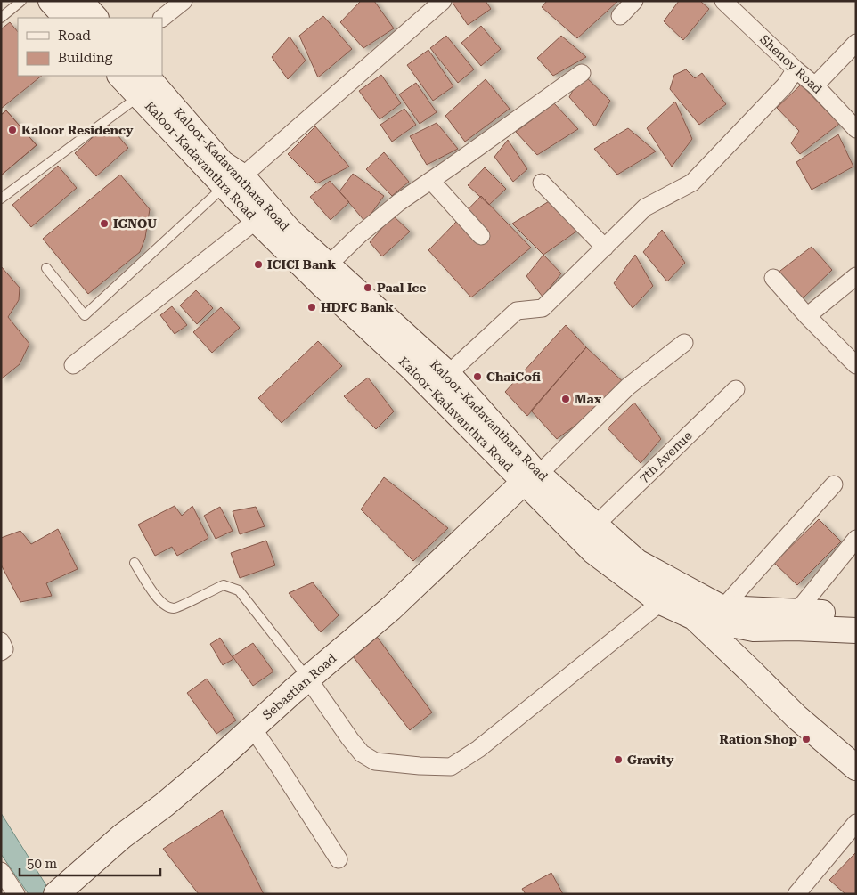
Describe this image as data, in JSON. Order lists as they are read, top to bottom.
{
  "streets": {
    "main road": ["Kaloor-Kadavanthra Road", "Kaloor-Kadavanthara Road", "Sebastian Road"],
    "street": ["Shenoy Road", "7th Avenue"]
  },
  "crossings": [
    ["Kaloor-Kadavanthra Road", "Kaloor-Kadavanthara Road"],
    ["Kaloor-Kadavanthra Road", "Sebastian Road"],
    ["Kaloor-Kadavanthara Road", "7th Avenue"],
    ["Kaloor-Kadavanthara Road", "Sebastian Road"]
  ],
  "places": [
    "Kaloor Residency",
    "IGNOU",
    "ICICI Bank",
    "Paal Ice",
    "HDFC Bank",
    "ChaiCofi",
    "Max",
    "Ration Shop",
    "Gravity"
  ],
  "legend": ["Road", "Building"],
  "scale_bar": "50 m"
}
